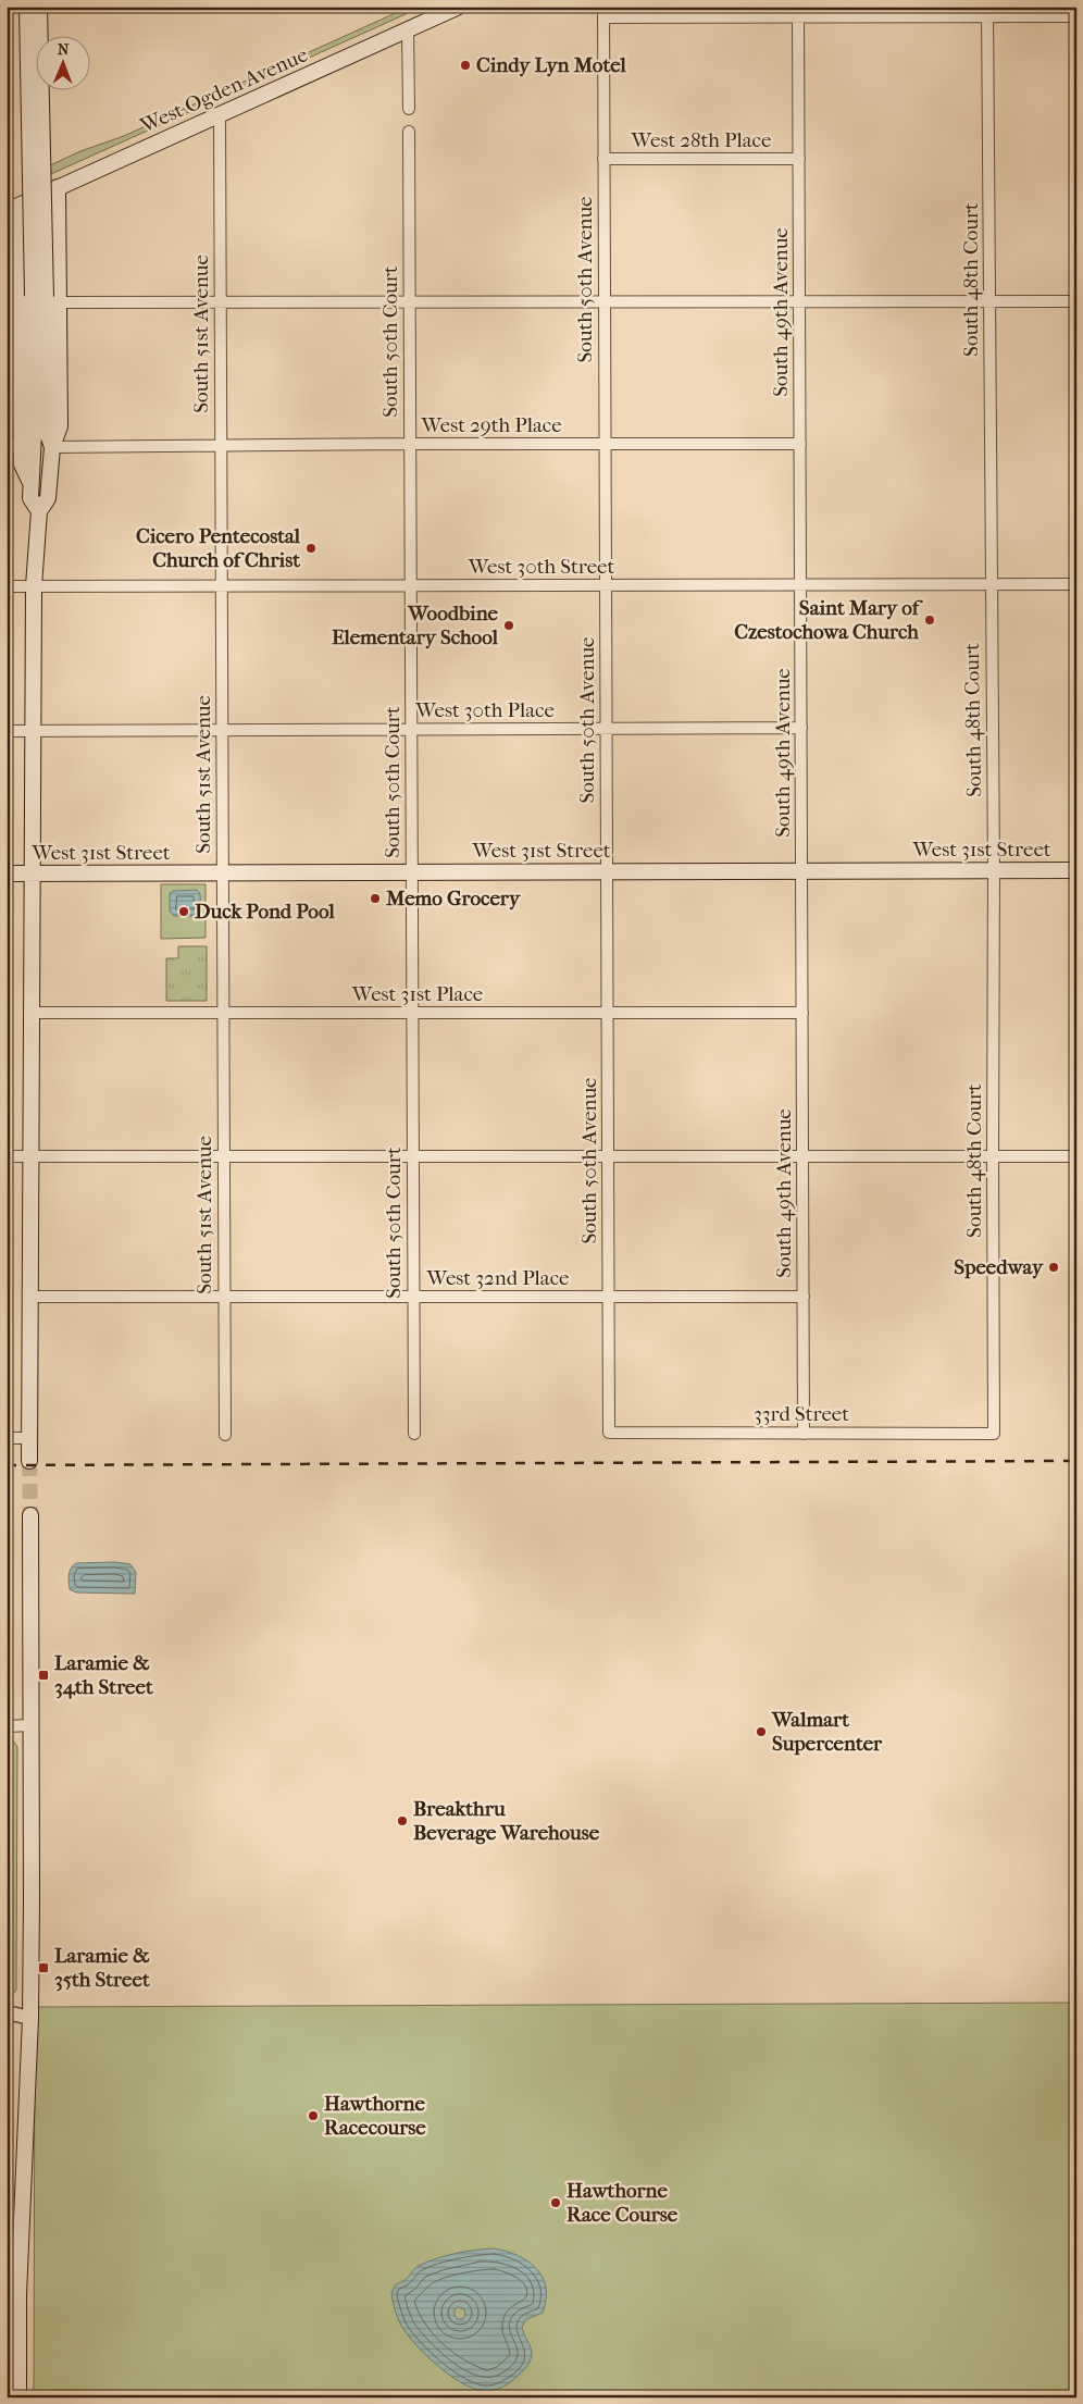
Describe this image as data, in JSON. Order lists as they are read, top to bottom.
{
  "streets": {
    "main road": ["West Ogden Avenue", "West 31st Street"],
    "street": [
      "West 28th Place",
      "South 50th Avenue",
      "South 48th Court",
      "South 49th Avenue",
      "South 51st Avenue",
      "South 50th Court",
      "West 29th Place",
      "West 30th Street",
      "West 30th Place",
      "West 31st Place",
      "West 32nd Place",
      "33rd Street"
    ]
  },
  "crossings": [
    ["West Ogden Avenue", "South 51st Avenue"],
    ["West 28th Place", "South 50th Avenue"],
    ["West 28th Place", "South 49th Avenue"],
    ["South 50th Avenue", "West 29th Place"],
    ["South 50th Avenue", "West 30th Street"],
    ["South 50th Avenue", "West 30th Place"],
    ["South 50th Avenue", "West 31st Street"],
    ["South 50th Avenue", "West 31st Place"],
    ["South 50th Avenue", "West 32nd Place"],
    ["South 50th Avenue", "33rd Street"],
    ["South 48th Court", "West 30th Street"],
    ["South 48th Court", "West 31st Street"],
    ["South 48th Court", "33rd Street"],
    ["South 49th Avenue", "West 29th Place"],
    ["South 49th Avenue", "West 30th Street"],
    ["South 49th Avenue", "West 30th Place"],
    ["South 49th Avenue", "West 31st Street"],
    ["South 49th Avenue", "West 31st Place"],
    ["South 49th Avenue", "West 32nd Place"],
    ["South 49th Avenue", "33rd Street"],
    ["South 51st Avenue", "West 29th Place"],
    ["South 51st Avenue", "West 30th Street"],
    ["South 51st Avenue", "West 30th Place"],
    ["South 51st Avenue", "West 31st Street"],
    ["South 51st Avenue", "West 31st Place"],
    ["South 51st Avenue", "West 32nd Place"],
    ["South 50th Court", "West 29th Place"],
    ["South 50th Court", "West 30th Street"],
    ["South 50th Court", "West 30th Place"],
    ["South 50th Court", "West 31st Street"],
    ["South 50th Court", "West 31st Place"],
    ["South 50th Court", "West 32nd Place"]
  ],
  "places": {
    "other": [
      "Cindy Lyn Motel",
      "Cicero Pentecostal Church of Christ",
      "Saint Mary of Czestochowa Church",
      "Woodbine Elementary School",
      "Memo Grocery",
      "Duck Pond Pool",
      "Speedway",
      "Walmart Supercenter",
      "Breakthru Beverage Warehouse",
      "Hawthorne Racecourse",
      "Hawthorne Race Course"
    ],
    "transit": ["Laramie & 34th Street", "Laramie & 35th Street"]
  },
  "north": "top"
}
